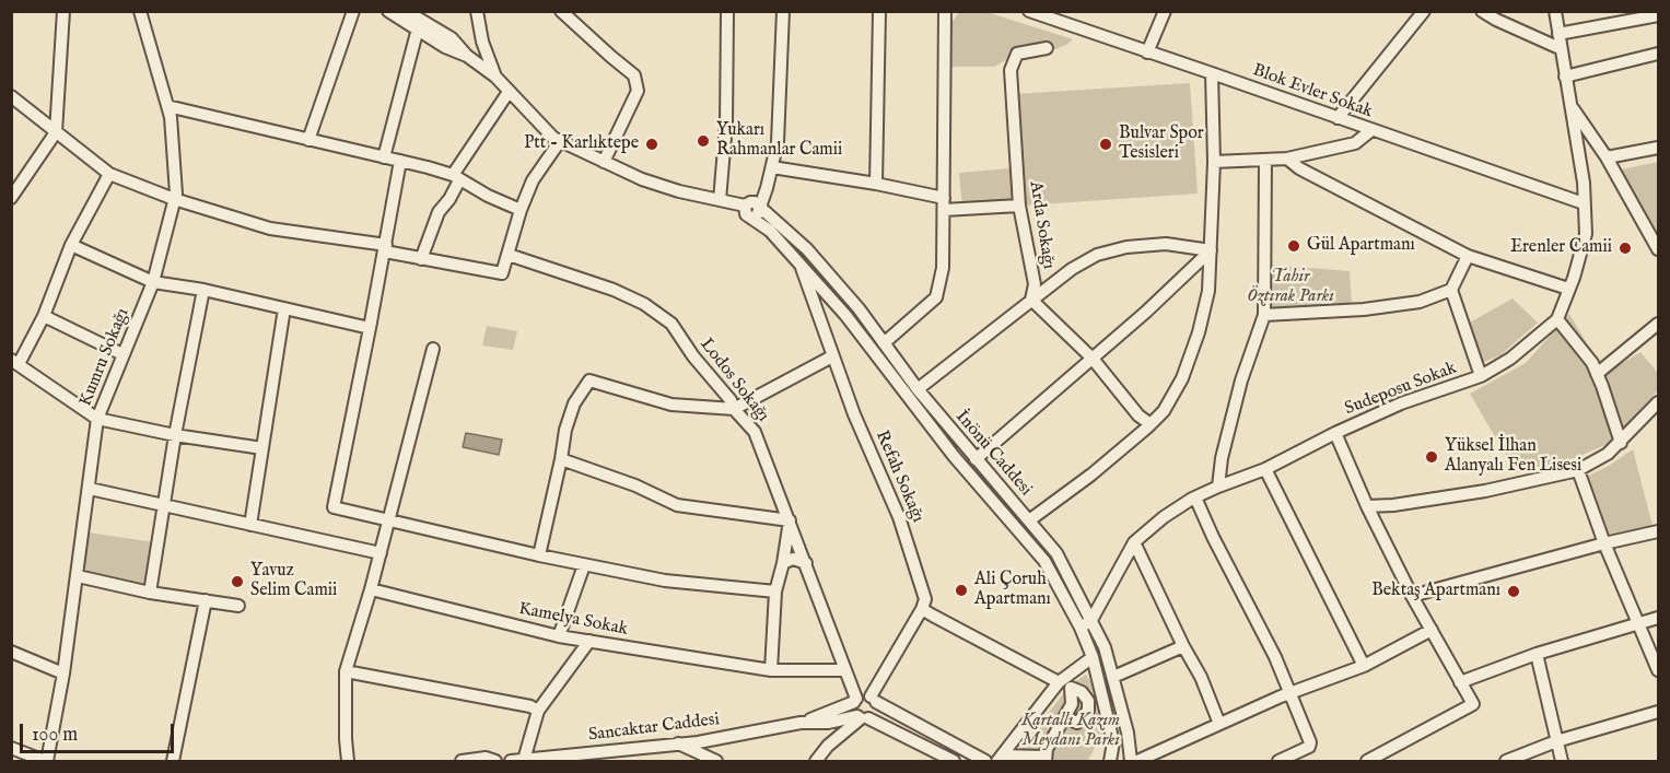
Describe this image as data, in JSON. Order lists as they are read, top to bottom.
{
  "streets": {
    "street": [
      "Blok Evler Sokak",
      "Arda Sokağı",
      "Kumru Sokağı",
      "Lodos Sokağı",
      "Sudeposu Sokak",
      "İnönü Caddesi",
      "Refah Sokağı",
      "Kamelya Sokak",
      "Sancaktar Caddesi"
    ]
  },
  "crossings": [
    ["Lodos Sokağı", "Kamelya Sokak"],
    ["Sudeposu Sokak", "İnönü Caddesi"],
    ["İnönü Caddesi", "Refah Sokağı"]
  ],
  "parks": ["Tahir Öztırak Parkı", "Kartallı Kazım Meydanı Parkı"],
  "places": [
    "Yukarı Rahmanlar Camii",
    "Ptt - Karlıktepe",
    "Bulvar Spor Tesisleri",
    "Gül Apartmanı",
    "Erenler Camii",
    "Yüksel İlhan Alanyalı Fen Lisesi",
    "Yavuz Selim Camii",
    "Ali Çoruh Apartmanı",
    "Bektaş Apartmanı"
  ],
  "scale_bar": "100 m"
}
